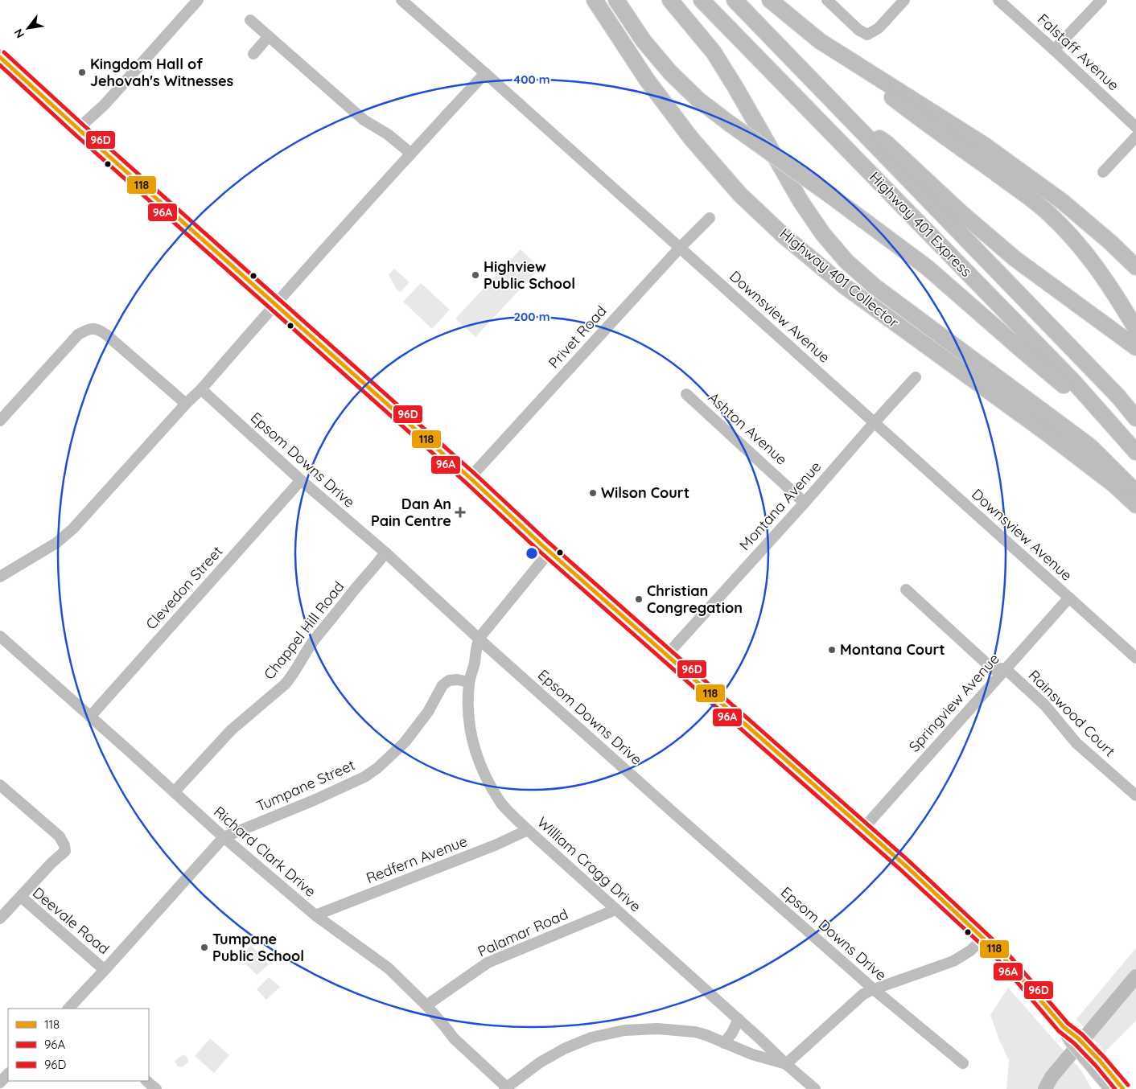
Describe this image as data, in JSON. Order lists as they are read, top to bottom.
{
  "streets": {
    "highway": ["Highway 401 Express", "Highway 401 Collector"],
    "street": [
      "Falstaff Avenue",
      "Downsview Avenue",
      "Privet Road",
      "Ashton Avenue",
      "Epsom Downs Drive",
      "Montana Avenue",
      "Clevedon Street",
      "Chappel Hill Road",
      "Springview Avenue",
      "Rainswood Court",
      "Tumpane Street",
      "Richard Clark Drive",
      "Redfern Avenue",
      "William Cragg Drive",
      "Deevale Road",
      "Palamar Road"
    ]
  },
  "crossings": [
    ["Downsview Avenue", "Privet Road"],
    ["Downsview Avenue", "Montana Avenue"],
    ["Downsview Avenue", "Springview Avenue"],
    ["Ashton Avenue", "Montana Avenue"],
    ["Epsom Downs Drive", "Clevedon Street"],
    ["Epsom Downs Drive", "Chappel Hill Road"],
    ["Epsom Downs Drive", "William Cragg Drive"],
    ["Clevedon Street", "Richard Clark Drive"],
    ["Chappel Hill Road", "Richard Clark Drive"],
    ["Springview Avenue", "Rainswood Court"],
    ["Tumpane Street", "Richard Clark Drive"],
    ["Tumpane Street", "William Cragg Drive"],
    ["Tumpane Street", "Deevale Road"],
    ["Richard Clark Drive", "Redfern Avenue"],
    ["Richard Clark Drive", "Palamar Road"],
    ["Redfern Avenue", "William Cragg Drive"],
    ["William Cragg Drive", "Palamar Road"]
  ],
  "places": {
    "other": [
      "Kingdom Hall of Jehovah's Witnesses",
      "Highview Public School",
      "Wilson Court",
      "Christian Congregation",
      "Montana Court",
      "Tumpane Public School"
    ],
    "health": ["Dan An Pain Centre"]
  },
  "lines": ["transit line 96D", "transit line 118", "transit line 96A"],
  "legend": ["118", "96A", "96D"],
  "north": "bottom left",
  "rings": ["400 m", "200 m"]
}
